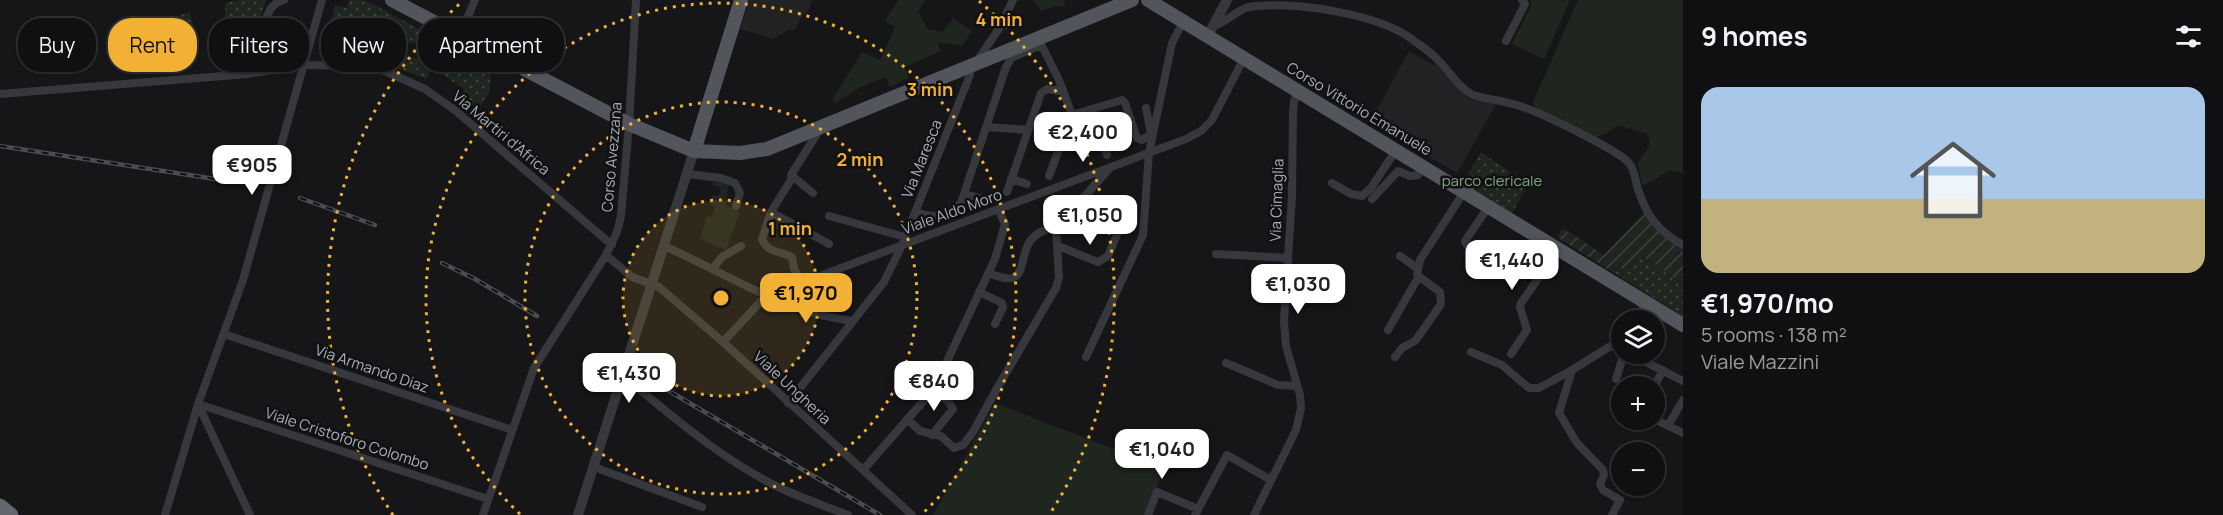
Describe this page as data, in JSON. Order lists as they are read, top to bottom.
{
  "streets": {
    "main road": ["Corso Vittorio Emanuele"],
    "street": [
      "Via Martiri d'Africa",
      "Corso Avezzana",
      "Via Maresca",
      "Via Cimaglia",
      "Viale Aldo Moro",
      "Via Armando Diaz",
      "Viale Ungheria",
      "Viale Cristoforo Colombo"
    ]
  },
  "crossings": [
    ["Corso Vittorio Emanuele", "Via Cimaglia"],
    ["Corso Vittorio Emanuele", "Viale Aldo Moro"],
    ["Via Martiri d'Africa", "Corso Avezzana"],
    ["Corso Avezzana", "Via Armando Diaz"],
    ["Corso Avezzana", "Viale Cristoforo Colombo"],
    ["Via Maresca", "Viale Aldo Moro"],
    ["Via Maresca", "Viale Ungheria"]
  ],
  "parks": ["parco clericale"],
  "page": {
    "heading": "9 homes",
    "chip": [
      "Buy",
      "Rent",
      "Filters",
      "New",
      "Apartment"
    ],
    "list": [
      {
        "name": "€1,970/mo",
        "note": "5 rooms · 138 m² · Viale Mazzini"
      }
    ],
    "price": [
      "€2,400",
      "€905",
      "€1,050",
      "€1,440",
      "€1,030",
      "€1,970",
      "€1,430",
      "€840",
      "€1,040"
    ],
    "map_buttons": ["+", "−"]
  },
  "rings": [
    "4 min",
    "3 min",
    "2 min",
    "1 min"
  ]
}
